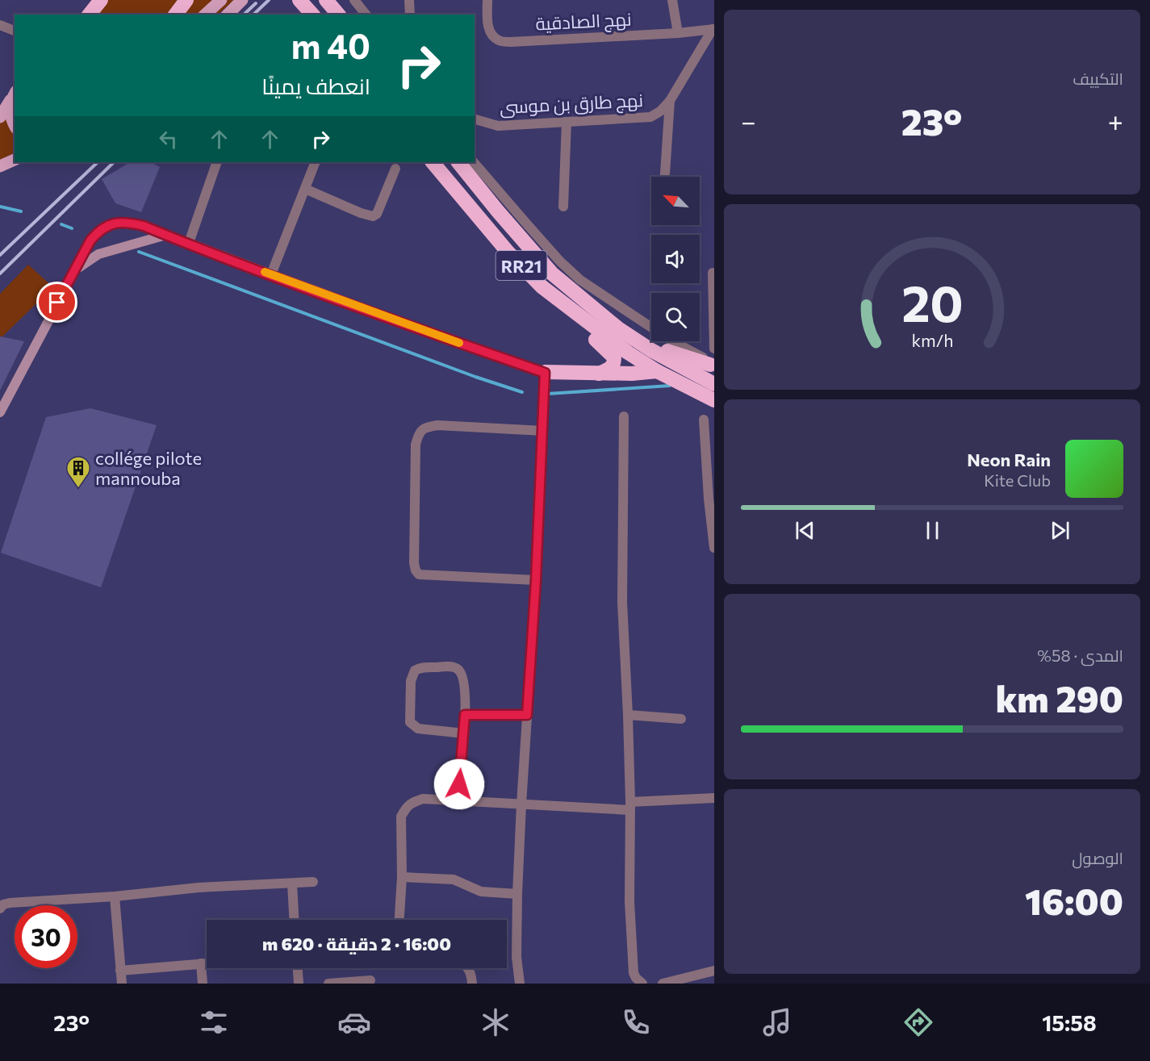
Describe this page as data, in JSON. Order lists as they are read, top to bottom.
{
  "streets": {
    "highway": ["RR21"],
    "street": ["نهج الصادقية", "نهج طارق بن موسى"]
  },
  "crossings": [
    ["نهج الصادقية", "نهج طارق بن موسى"]
  ],
  "places": {
    "building": ["collége pilote mannouba"]
  },
  "north": "top left",
  "page": {
    "tile": [
      "التكييف",
      ["المدى · 58%", "290 km"],
      ["الوصول", "16:00"]
    ],
    "turn": ["40 m", "انعطف يمينًا"],
    "heat": ["−", "23°", "+"],
    "song": ["Neon Rain", "Kite Club"],
    "limit": "30",
    "trip": "16:00 · 2 دقيقة · 620 m",
    "tabs": ["15:58", "23°"],
    "gauge": ["20", "km/h"]
  }
}
